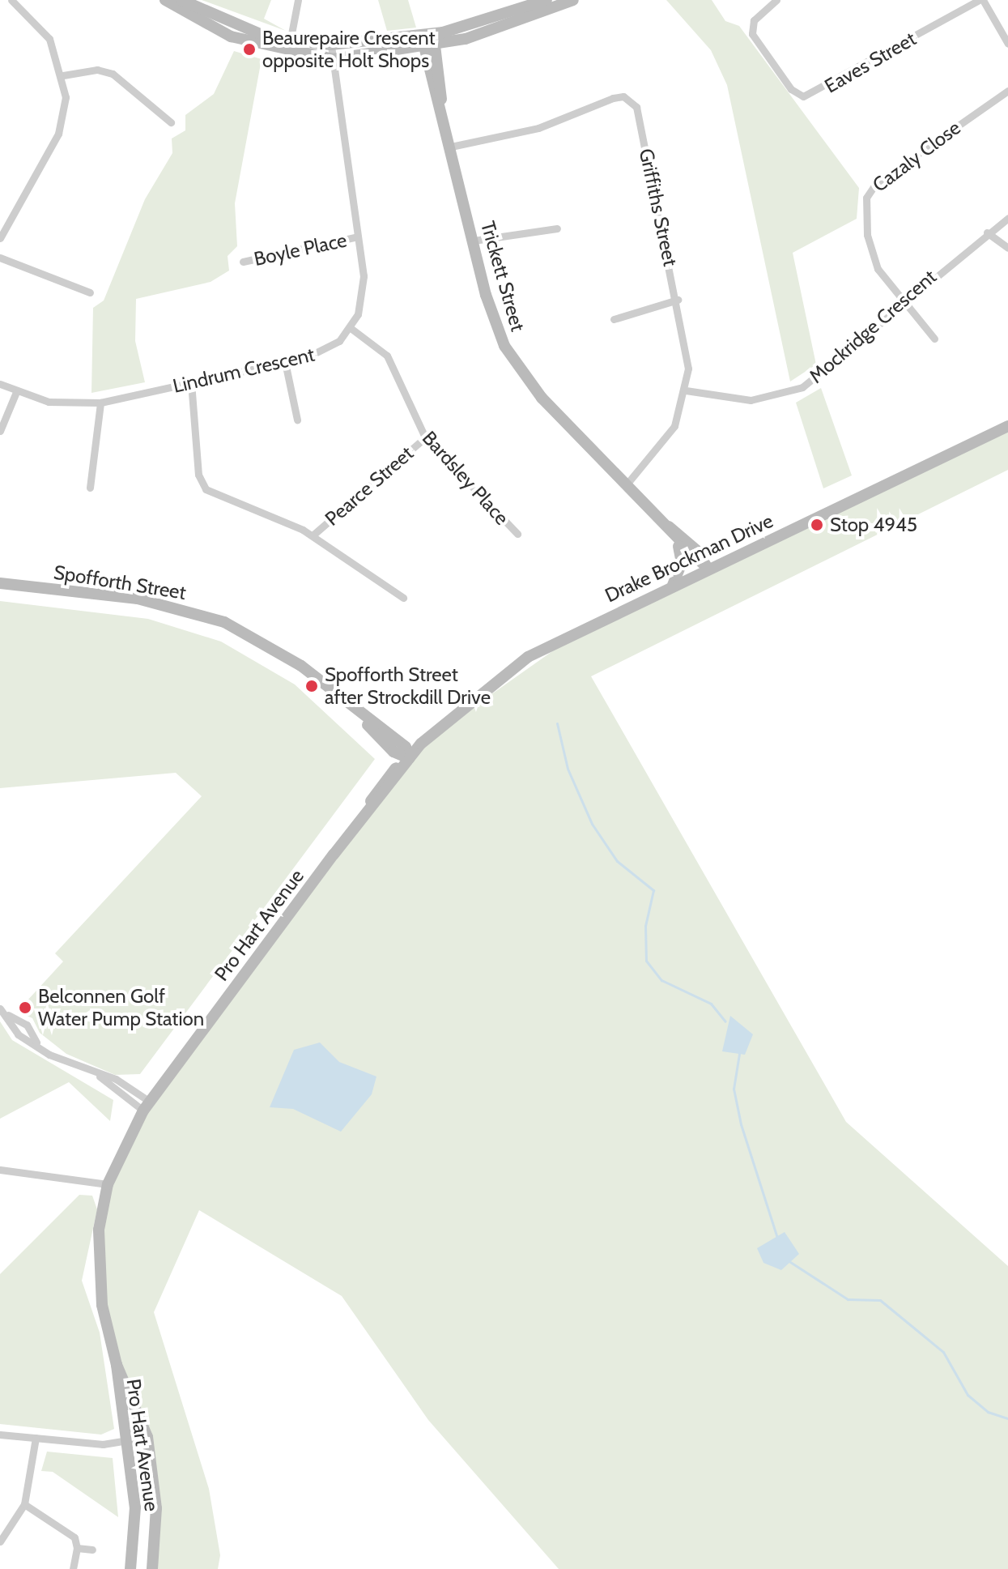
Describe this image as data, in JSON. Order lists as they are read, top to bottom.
{
  "streets": {
    "street": [
      "Eaves Street",
      "Cazaly Close",
      "Griffiths Street",
      "Boyle Place",
      "Trickett Street",
      "Mockridge Crescent",
      "Lindrum Crescent",
      "Bardsley Place",
      "Pearce Street",
      "Drake Brockman Drive",
      "Spofforth Street",
      "Pro Hart Avenue"
    ]
  },
  "crossings": [
    ["Cazaly Close", "Mockridge Crescent"],
    ["Griffiths Street", "Trickett Street"],
    ["Griffiths Street", "Mockridge Crescent"],
    ["Boyle Place", "Lindrum Crescent"],
    ["Trickett Street", "Drake Brockman Drive"],
    ["Lindrum Crescent", "Bardsley Place"],
    ["Bardsley Place", "Pearce Street"],
    ["Drake Brockman Drive", "Spofforth Street"],
    ["Drake Brockman Drive", "Pro Hart Avenue"],
    ["Spofforth Street", "Pro Hart Avenue"]
  ],
  "places": [
    "Beaurepaire Crescent opposite Holt Shops",
    "Stop 4945",
    "Spofforth Street after Strockdill Drive",
    "Belconnen Golf Water Pump Station"
  ]
}
